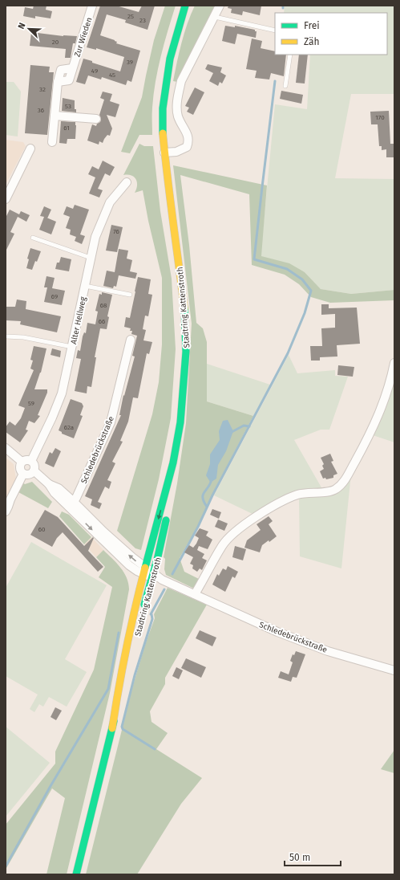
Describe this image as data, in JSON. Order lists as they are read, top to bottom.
{
  "streets": {
    "main road": ["Stadtring Kattenstroth"],
    "street": ["Zur Wieden", "Alter Hellweg", "Schledebrückstraße"]
  },
  "crossings": [
    ["Stadtring Kattenstroth", "Schledebrückstraße"],
    ["Alter Hellweg", "Schledebrückstraße"]
  ],
  "house_numbers": [
    "25",
    "23",
    "20",
    "39",
    "49",
    "45",
    "32",
    "53",
    "36",
    "170",
    "61",
    "76",
    "69",
    "68",
    "66",
    "59",
    "62a",
    "60"
  ],
  "legend": ["Frei", "Zäh"],
  "scale_bar": "50 m",
  "north": "top left"
}
